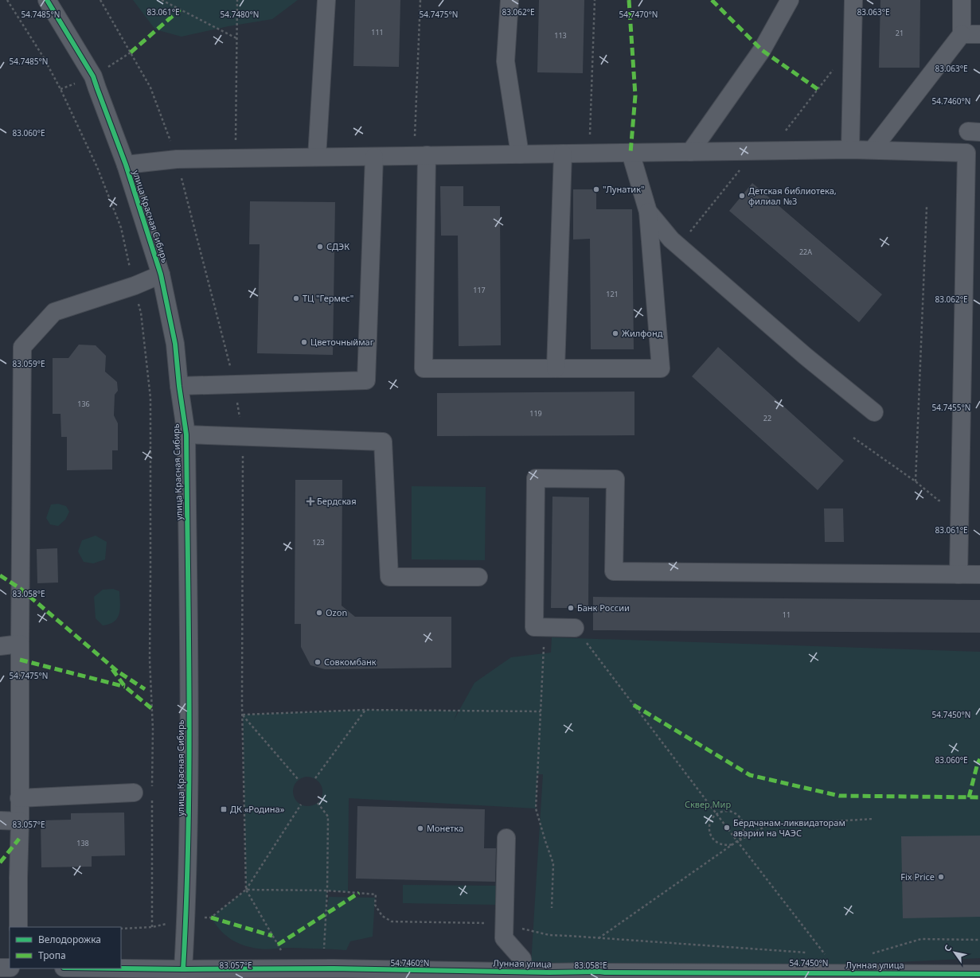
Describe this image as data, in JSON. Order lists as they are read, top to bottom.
{
  "streets": {
    "street": ["улица Красная Сибирь", "Лунная улица"]
  },
  "crossings": [
    ["улица Красная Сибирь", "Лунная улица"]
  ],
  "parks": ["Сквер Мир"],
  "places": {
    "other": [
      "\"Лунатик\"",
      "Детская библиотека, филиал №3",
      "СДЭК",
      "ТЦ \"Гермес\"",
      "Жилфонд",
      "Цветочныймаг",
      "Банк России",
      "Ozon",
      "Совкомбанк",
      "Бердчанам-ликвидаторам аварии на ЧАЭС",
      "Монетка",
      "Fix Price"
    ],
    "health": ["Бердская"],
    "transit": ["ДК «Родина»"]
  },
  "house_numbers": [
    "111",
    "21",
    "113",
    "22А",
    "117",
    "121",
    "136",
    "119",
    "22",
    "123",
    "11",
    "138"
  ],
  "legend": ["Велодорожка", "Тропа"],
  "north": "top left",
  "coordinates": [
    "83.061°E",
    "83.062°E",
    "83.063°E",
    "54.7485°N",
    "54.7480°N",
    "54.7475°N",
    "54.7470°N",
    "54.7460°N",
    "83.060°E",
    "83.059°E",
    "54.7455°N",
    "83.058°E",
    "54.7450°N",
    "83.057°E"
  ]
}
